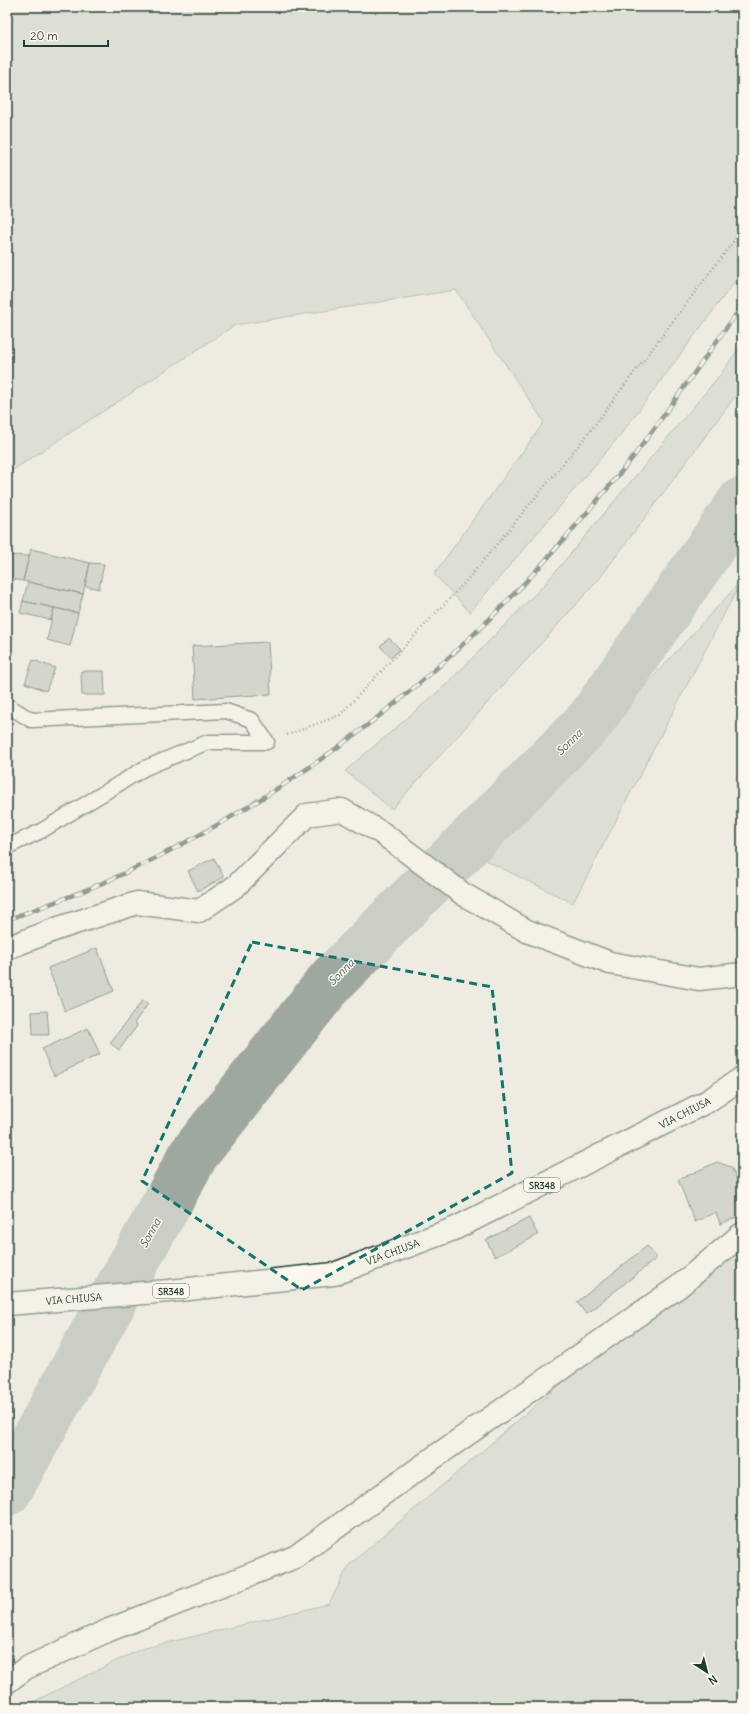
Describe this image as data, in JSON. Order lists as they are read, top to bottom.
{
  "streets": {
    "street": ["VIA CHIUSA", "SR348"]
  },
  "water": ["Sonna"],
  "scale_bar": "20 m",
  "north": "bottom right"
}
